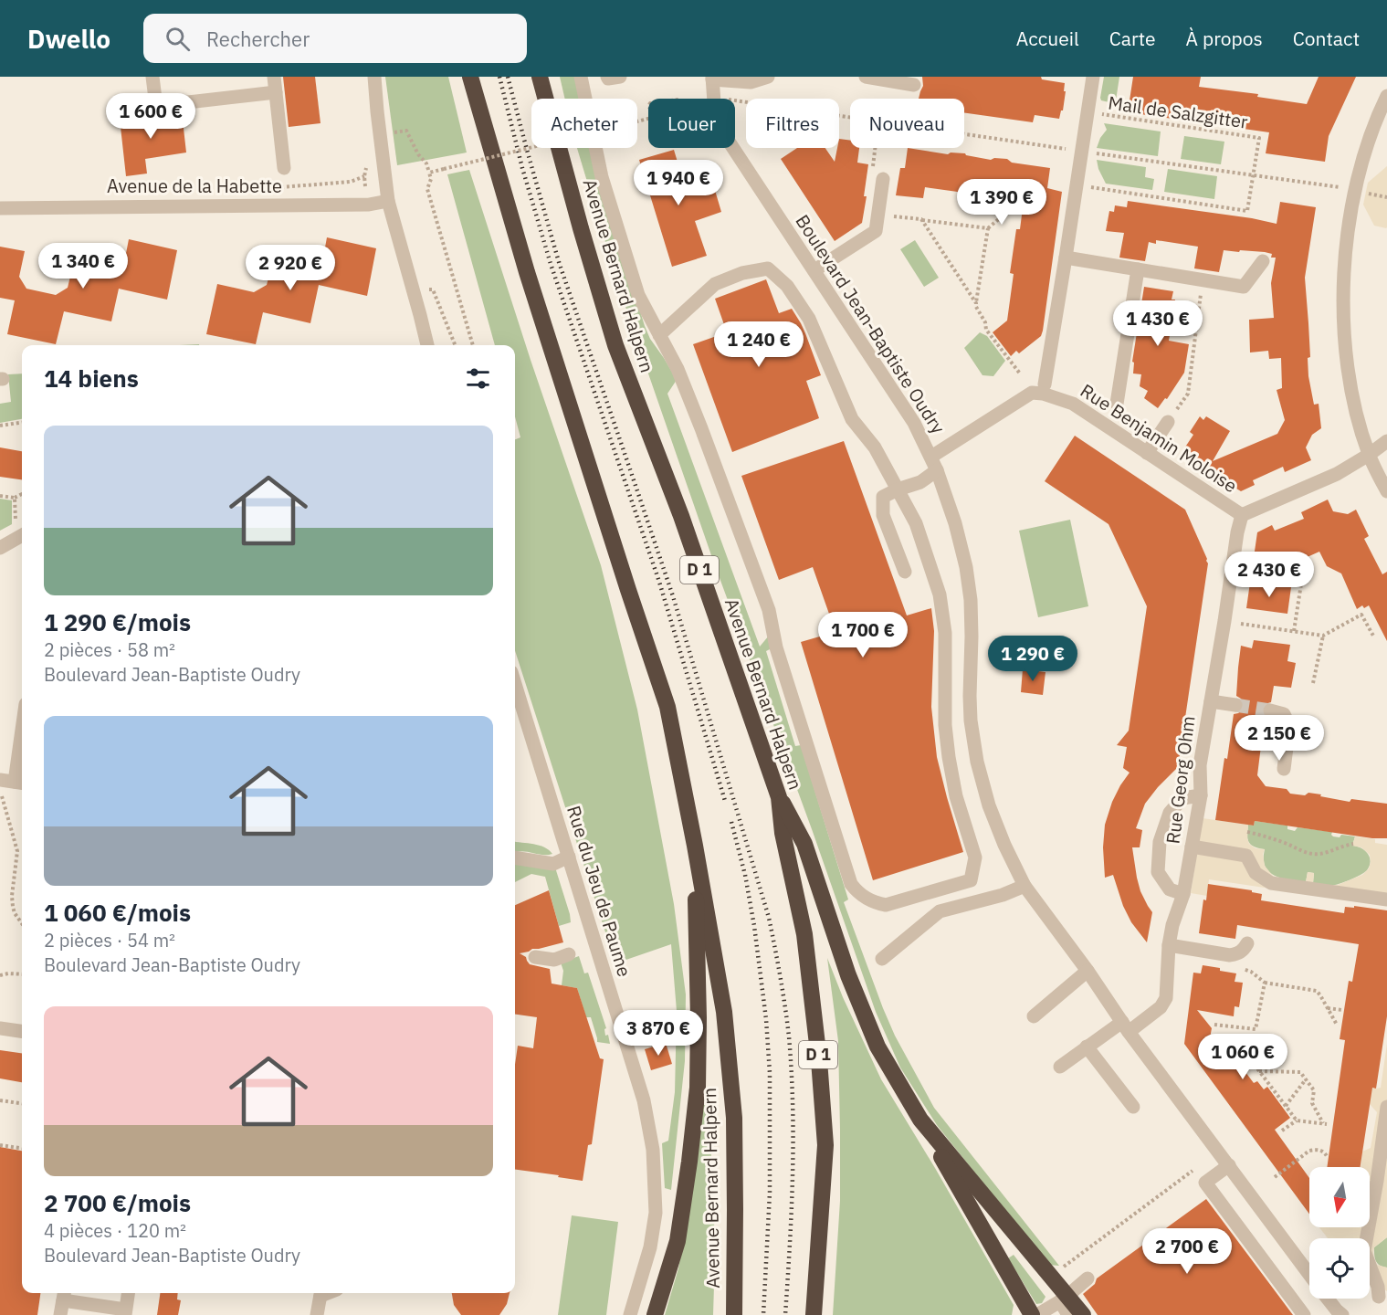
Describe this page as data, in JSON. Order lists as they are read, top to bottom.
{
  "streets": {
    "highway": ["Avenue Bernard Halpern", "D 1"],
    "street": [
      "Avenue de la Habette",
      "Boulevard Jean-Baptiste Oudry",
      "Rue Benjamin Moloise",
      "Rue Georg Ohm",
      "Rue du Jeu de Paume"
    ],
    "path": ["Mail de Salzgitter"]
  },
  "crossings": [
    ["Boulevard Jean-Baptiste Oudry", "Rue Benjamin Moloise"],
    ["Boulevard Jean-Baptiste Oudry", "Rue Georg Ohm"],
    ["Rue Benjamin Moloise", "Rue Georg Ohm"]
  ],
  "north": "bottom",
  "page": {
    "header": "Dwello",
    "search": "Rechercher",
    "nav": [
      "Accueil",
      "Carte",
      "À propos",
      "Contact"
    ],
    "price": [
      "1 600 €",
      "1 940 €",
      "1 390 €",
      "1 340 €",
      "2 920 €",
      "1 430 €",
      "1 240 €",
      "2 430 €",
      "1 700 €",
      "1 290 €",
      "2 150 €",
      "3 870 €",
      "1 060 €",
      "2 700 €"
    ],
    "chip": [
      "Acheter",
      "Louer",
      "Filtres",
      "Nouveau"
    ],
    "heading": "14 biens",
    "list": [
      {
        "name": "1 290 €/mois",
        "note": "2 pièces · 58 m² · Boulevard Jean-Baptiste Oudry"
      },
      {
        "name": "1 060 €/mois",
        "note": "2 pièces · 54 m² · Boulevard Jean-Baptiste Oudry"
      },
      {
        "name": "2 700 €/mois",
        "note": "4 pièces · 120 m² · Boulevard Jean-Baptiste Oudry"
      }
    ]
  }
}
